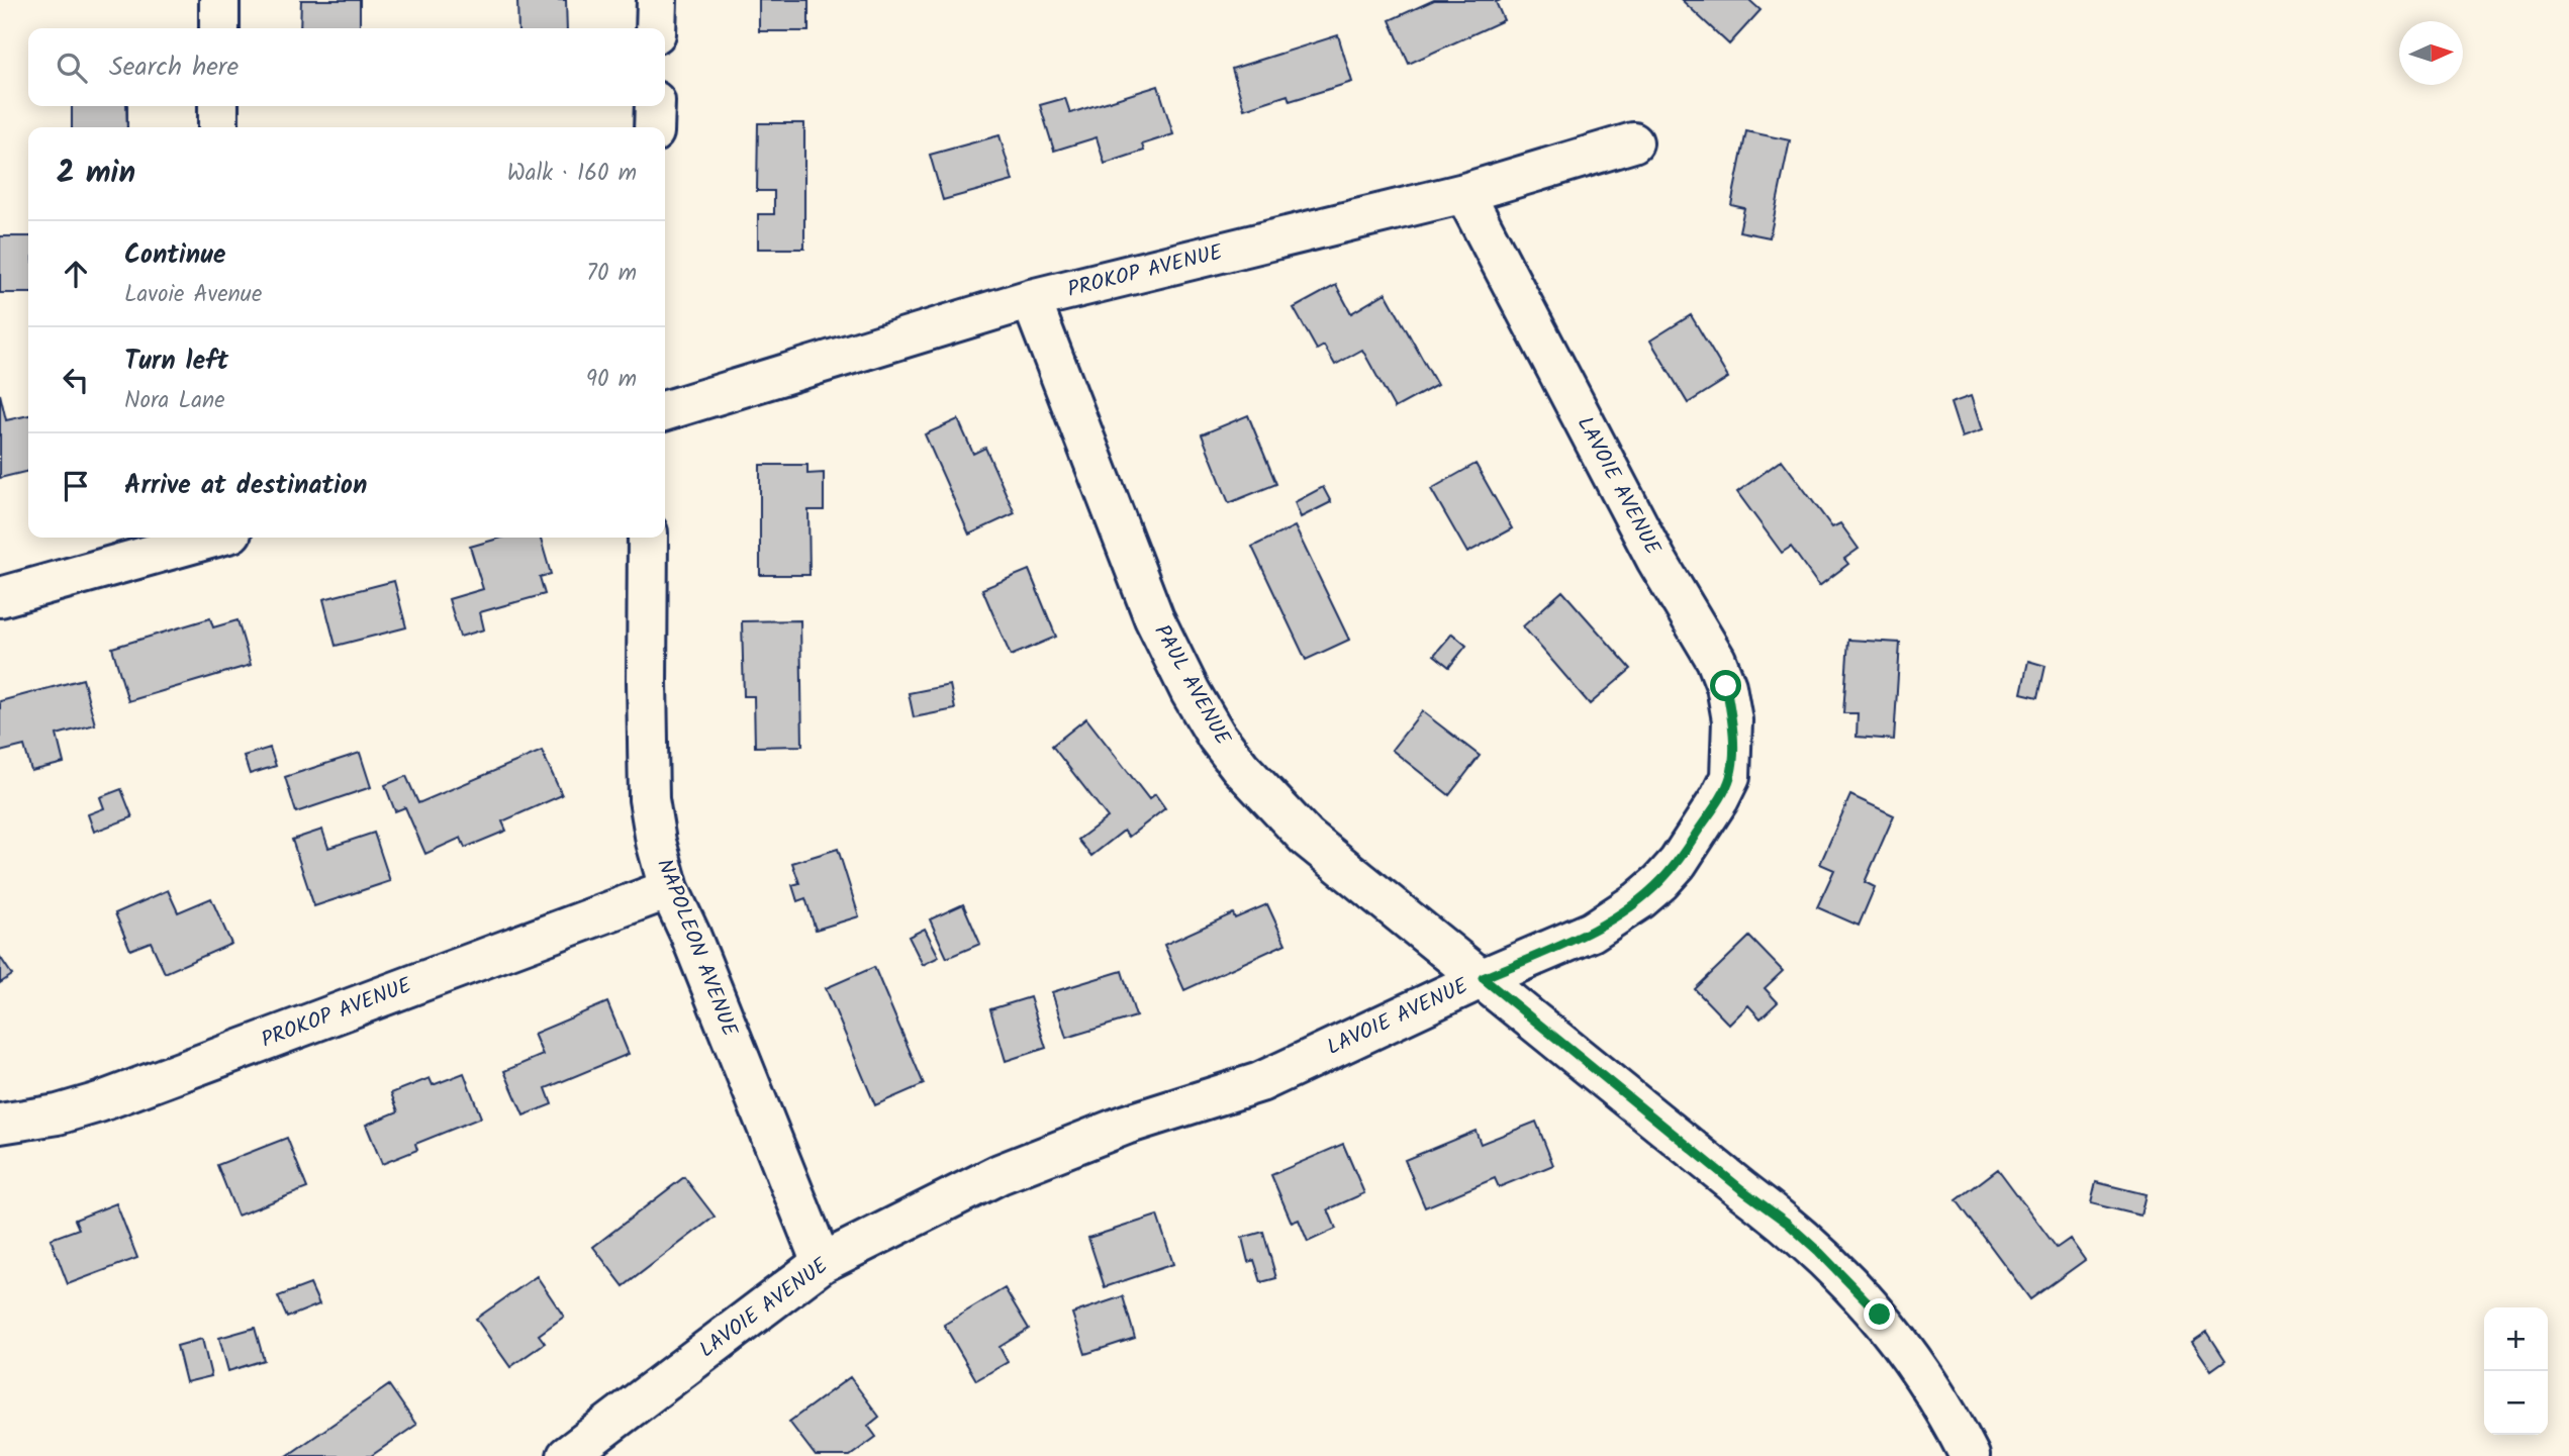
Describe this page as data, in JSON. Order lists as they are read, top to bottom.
{
  "streets": {
    "street": [
      "PROKOP AVENUE",
      "LAVOIE AVENUE",
      "PAUL AVENUE",
      "NAPOLEON AVENUE"
    ]
  },
  "crossings": [
    ["PROKOP AVENUE", "LAVOIE AVENUE"],
    ["PROKOP AVENUE", "PAUL AVENUE"],
    ["PROKOP AVENUE", "NAPOLEON AVENUE"],
    ["LAVOIE AVENUE", "PAUL AVENUE"],
    ["LAVOIE AVENUE", "NAPOLEON AVENUE"]
  ],
  "north": "right",
  "page": {
    "search": "Search here",
    "heading": ["2 min", "Walk · 160 m"],
    "list": [
      ["Continue", "Lavoie Avenue", "70 m"],
      ["Turn left", "Nora Lane", "90 m"],
      "Arrive at destination"
    ],
    "map_buttons": ["+", "−"]
  }
}
